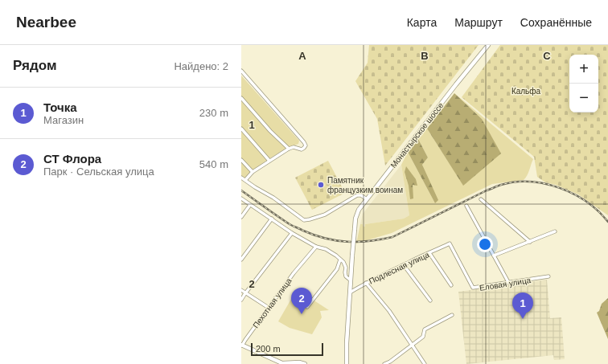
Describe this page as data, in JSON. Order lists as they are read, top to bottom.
{
  "streets": {
    "main road": ["Монастырское шоссе"],
    "street": ["Подлесная улица", "Еловая улица", "Пехотная улица"]
  },
  "crossings": [
    ["Монастырское шоссе", "Подлесная улица"],
    ["Подлесная улица", "Еловая улица"]
  ],
  "parks": ["Кальфа"],
  "places": ["Памятник французким воинам"],
  "scale_bar": "200 m",
  "page": {
    "header": "Nearbee",
    "nav": ["Карта", "Маршрут", "Сохранённые"],
    "heading": ["Рядом", "Найдено: 2"],
    "map_buttons": ["+", "−"],
    "list": [
      {
        "mark": "1",
        "name": "Точка",
        "note": "Магазин",
        "value": "230 m"
      },
      {
        "mark": "2",
        "name": "СТ Флора",
        "note": "Парк · Сельская улица",
        "value": "540 m"
      }
    ],
    "pins": ["2", "1"],
    "scale": "200 m"
  },
  "grid": {
    "columns": ["A", "B", "C"],
    "rows": ["1", "2"]
  }
}
